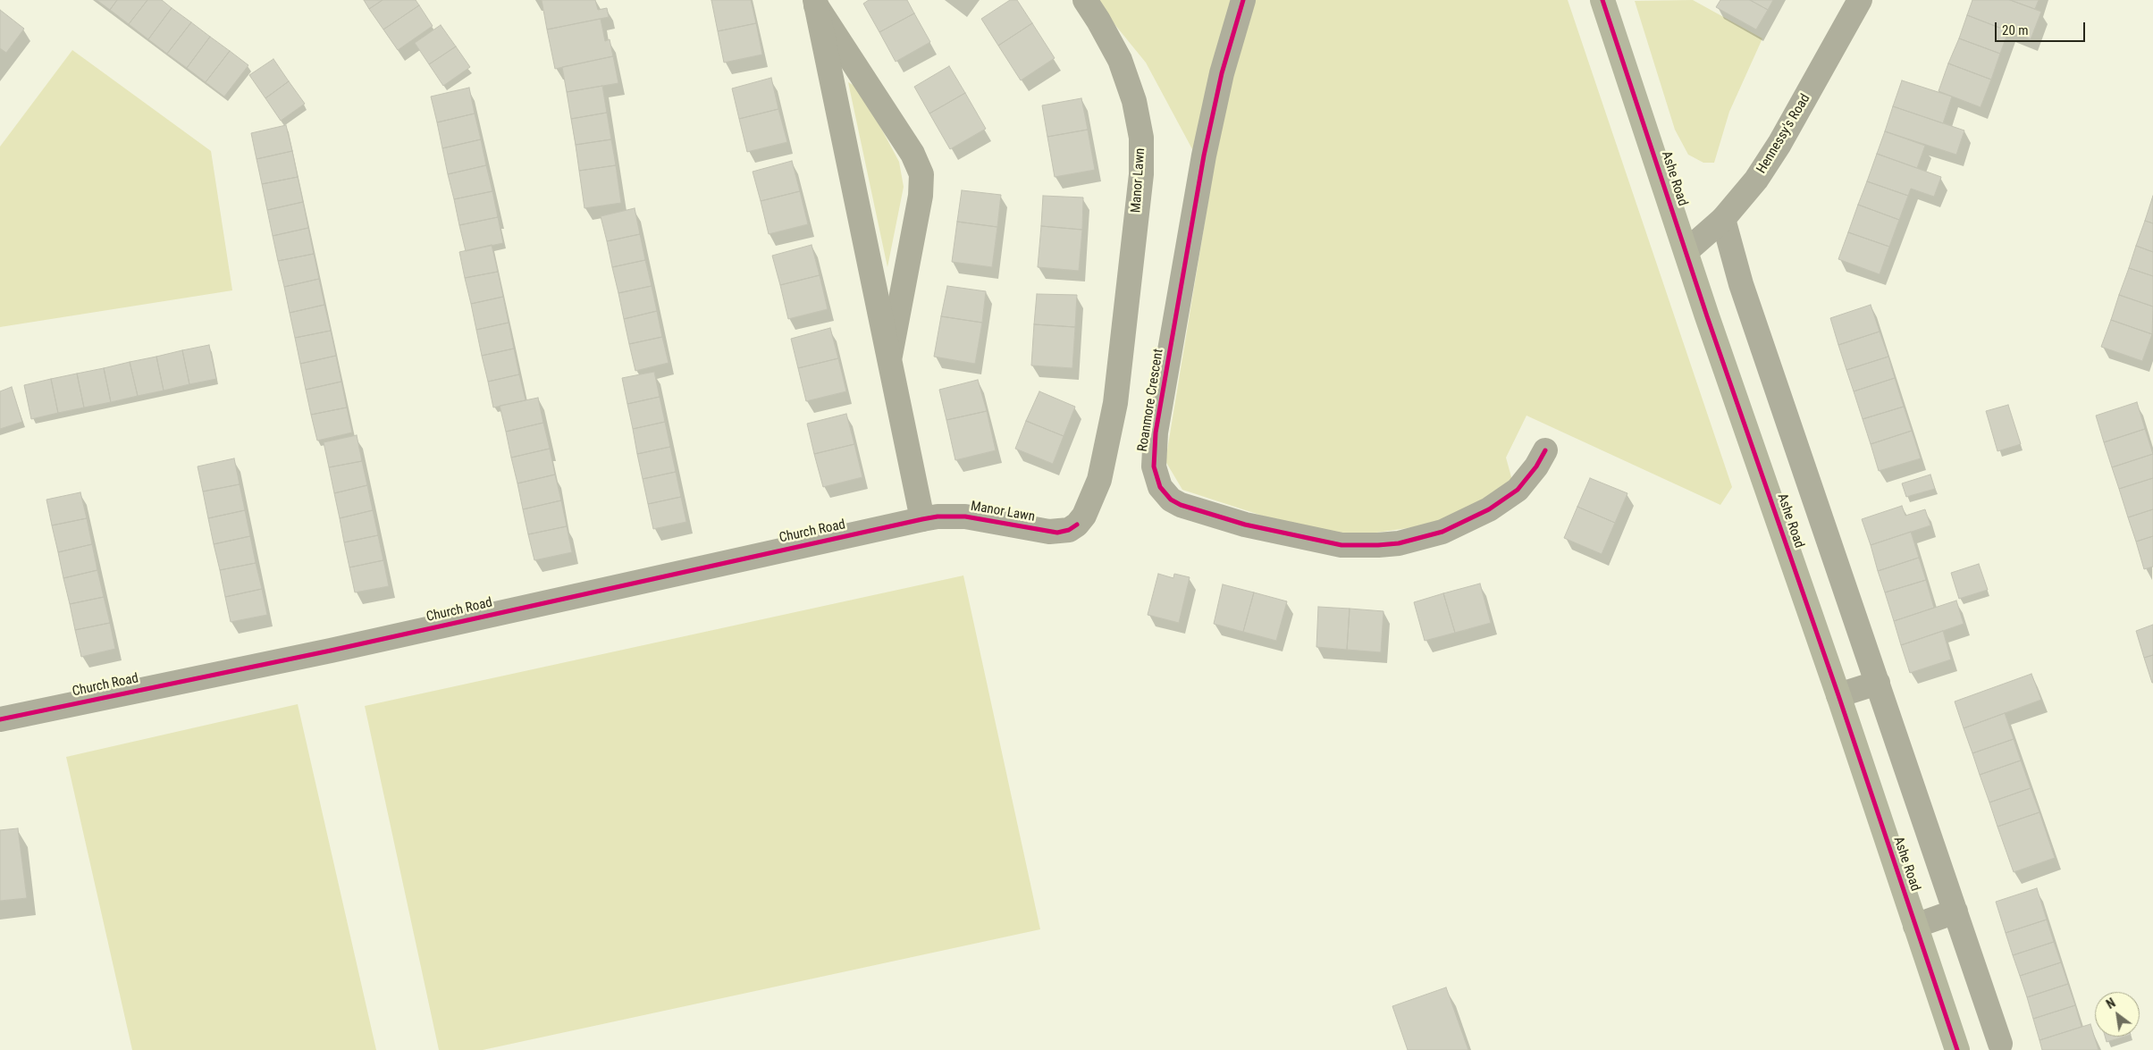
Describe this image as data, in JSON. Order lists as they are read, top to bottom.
{
  "streets": {
    "main road": ["Ashe Road"],
    "street": [
      "Hennessy's Road",
      "Manor Lawn",
      "Roanmore Crescent",
      "Church Road"
    ]
  },
  "crossings": [
    ["Hennessy's Road", "Ashe Road"],
    ["Manor Lawn", "Church Road"]
  ],
  "scale_bar": "20 m",
  "north": "top left"
}
